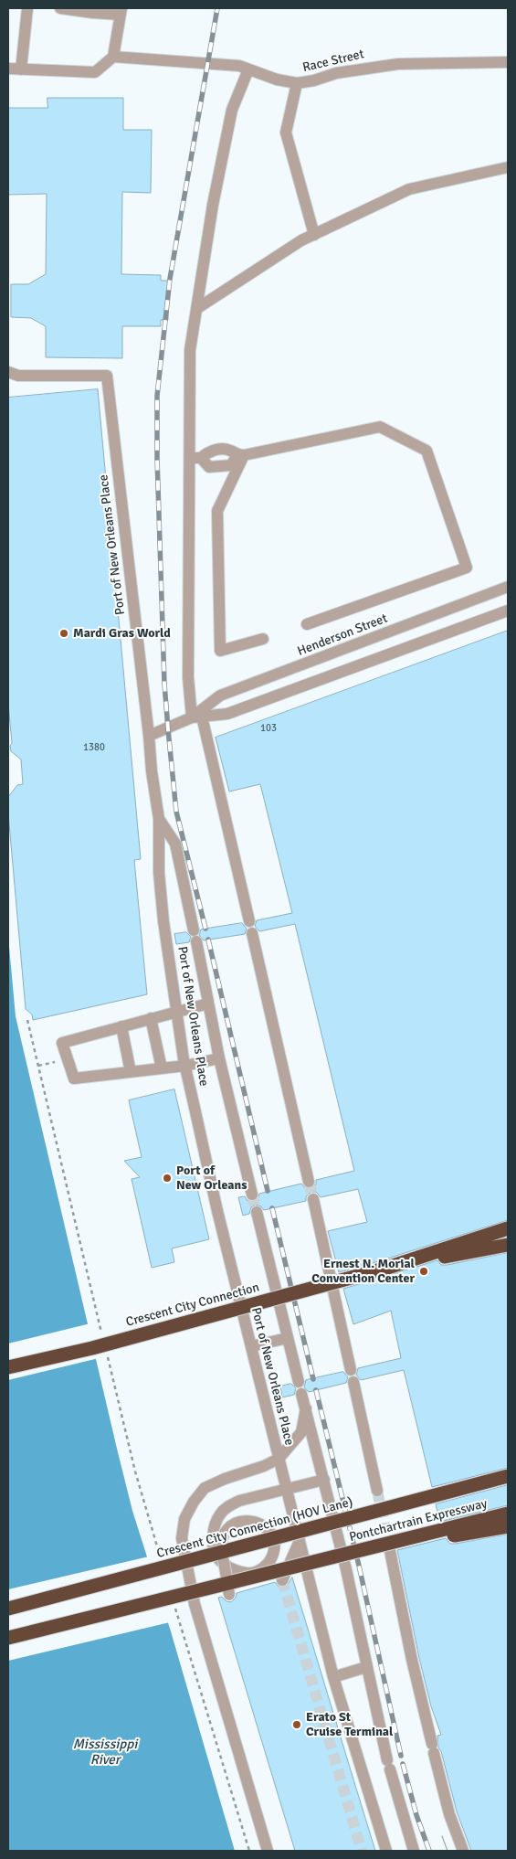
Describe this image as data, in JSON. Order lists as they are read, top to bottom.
{
  "streets": {
    "highway": ["Crescent City Connection", "Pontchartrain Expressway", "Crescent City Connection (HOV Lane)"],
    "street": ["Race Street", "Port of New Orleans Place", "Henderson Street"]
  },
  "crossings": [
    ["Port of New Orleans Place", "Henderson Street"]
  ],
  "water": ["Mississippi River"],
  "places": [
    "Mardi Gras World",
    "Port of New Orleans",
    "Ernest N. Morial Convention Center",
    "Erato St Cruise Terminal"
  ],
  "house_numbers": ["103", "1380"]
}
